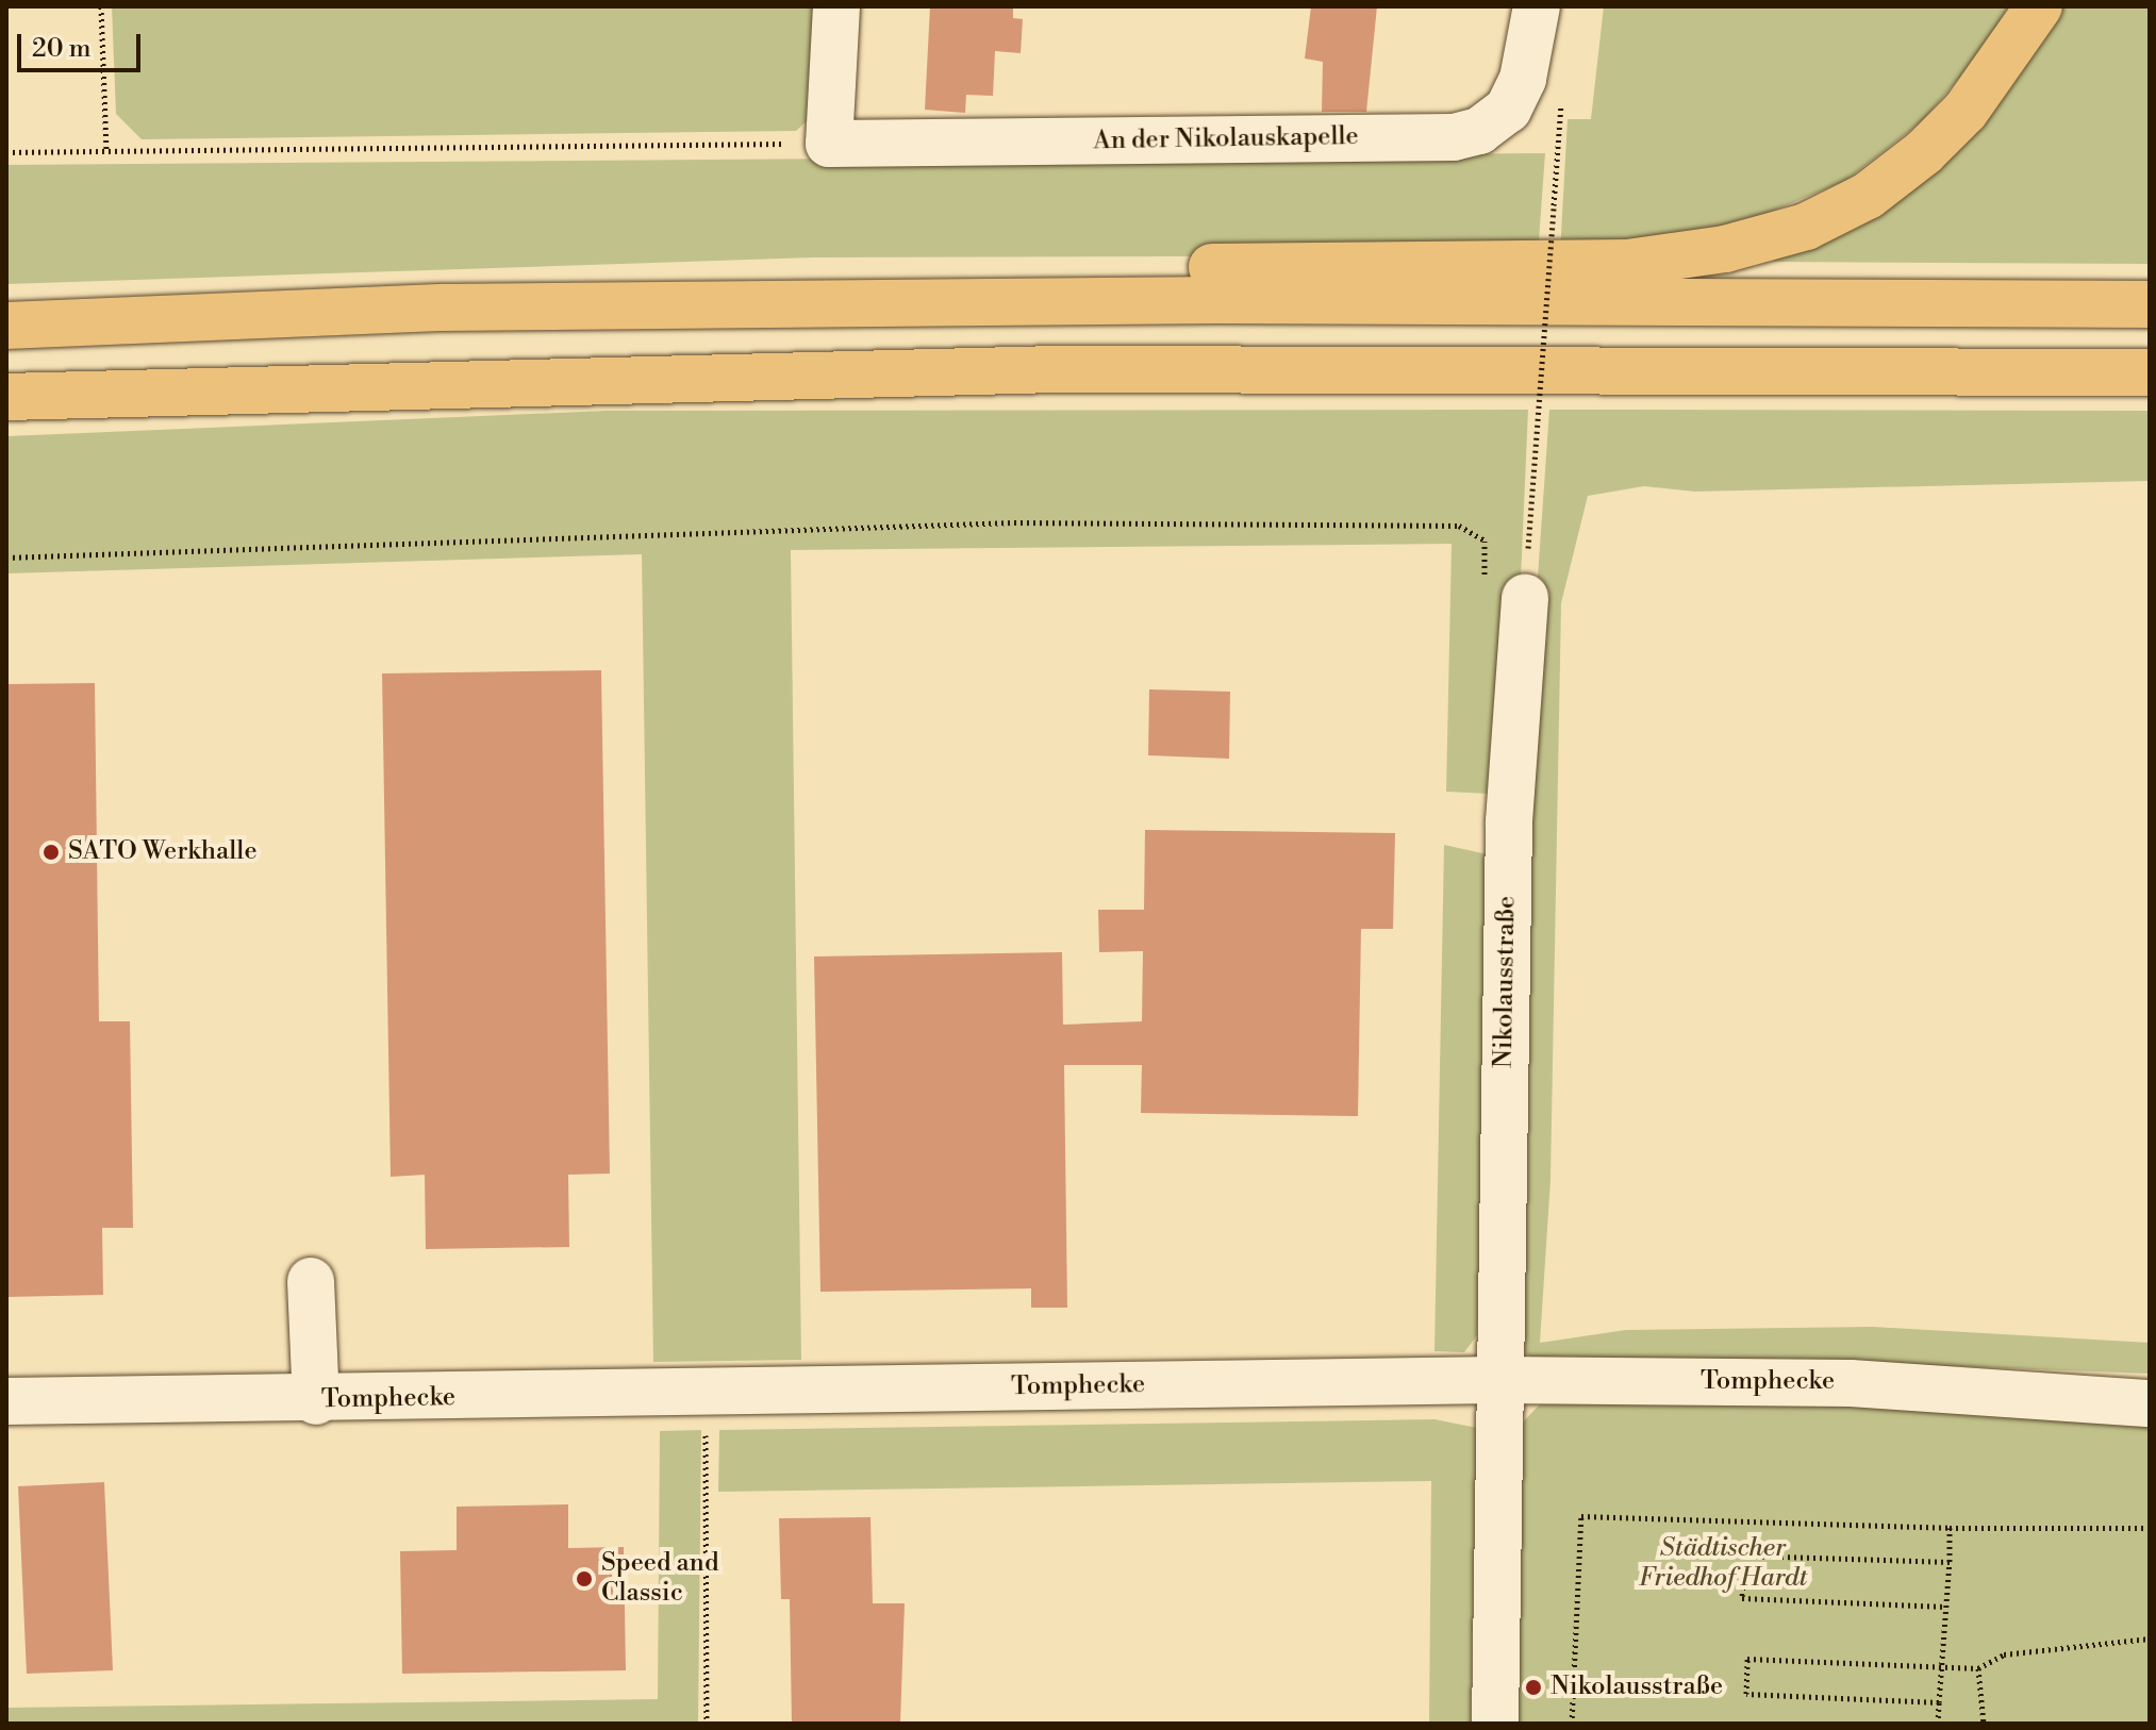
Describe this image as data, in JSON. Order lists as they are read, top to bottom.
{
  "streets": {
    "street": ["An der Nikolauskapelle", "Nikolausstraße", "Tomphecke"]
  },
  "crossings": [
    ["Nikolausstraße", "Tomphecke"]
  ],
  "parks": ["Städtischer Friedhof Hardt"],
  "places": ["SATO Werkhalle", "Speed and Classic", "Nikolausstraße"],
  "scale_bar": "20 m"
}
